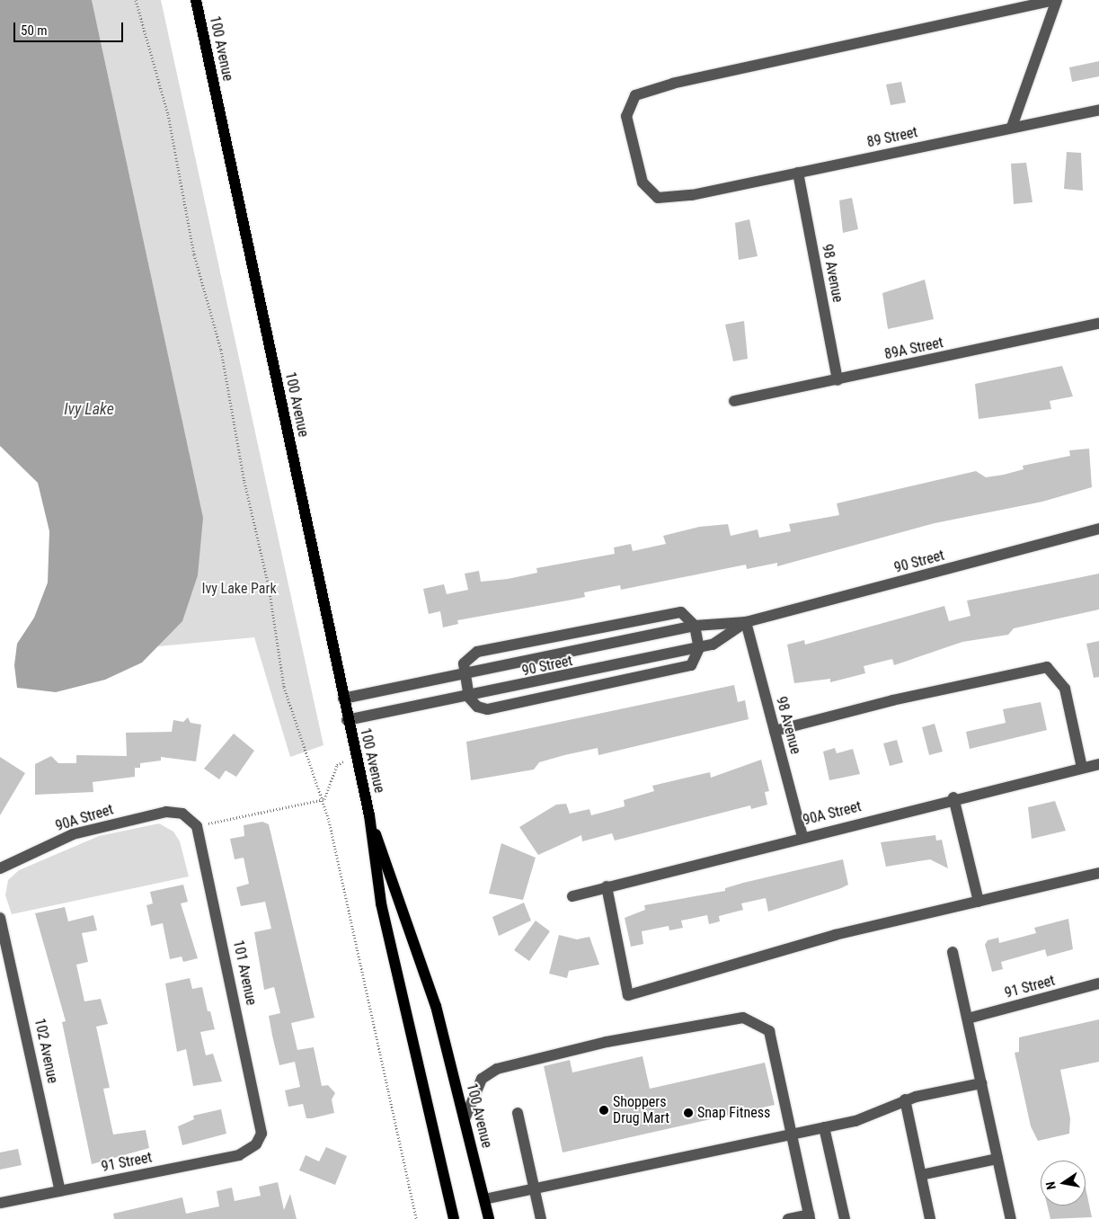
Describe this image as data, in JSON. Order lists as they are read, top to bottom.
{
  "streets": {
    "main road": ["100 Avenue"],
    "street": [
      "89 Street",
      "98 Avenue",
      "89A Street",
      "90 Street",
      "90A Street",
      "101 Avenue",
      "91 Street",
      "102 Avenue"
    ]
  },
  "crossings": [
    ["100 Avenue", "90 Street"],
    ["89 Street", "98 Avenue"],
    ["98 Avenue", "89A Street"],
    ["98 Avenue", "90 Street"],
    ["98 Avenue", "90A Street"],
    ["90A Street", "101 Avenue"],
    ["101 Avenue", "91 Street"],
    ["91 Street", "102 Avenue"]
  ],
  "water": ["Ivy Lake"],
  "parks": ["Ivy Lake Park"],
  "places": ["Shoppers Drug Mart", "Snap Fitness"],
  "scale_bar": "50 m",
  "north": "left"
}
